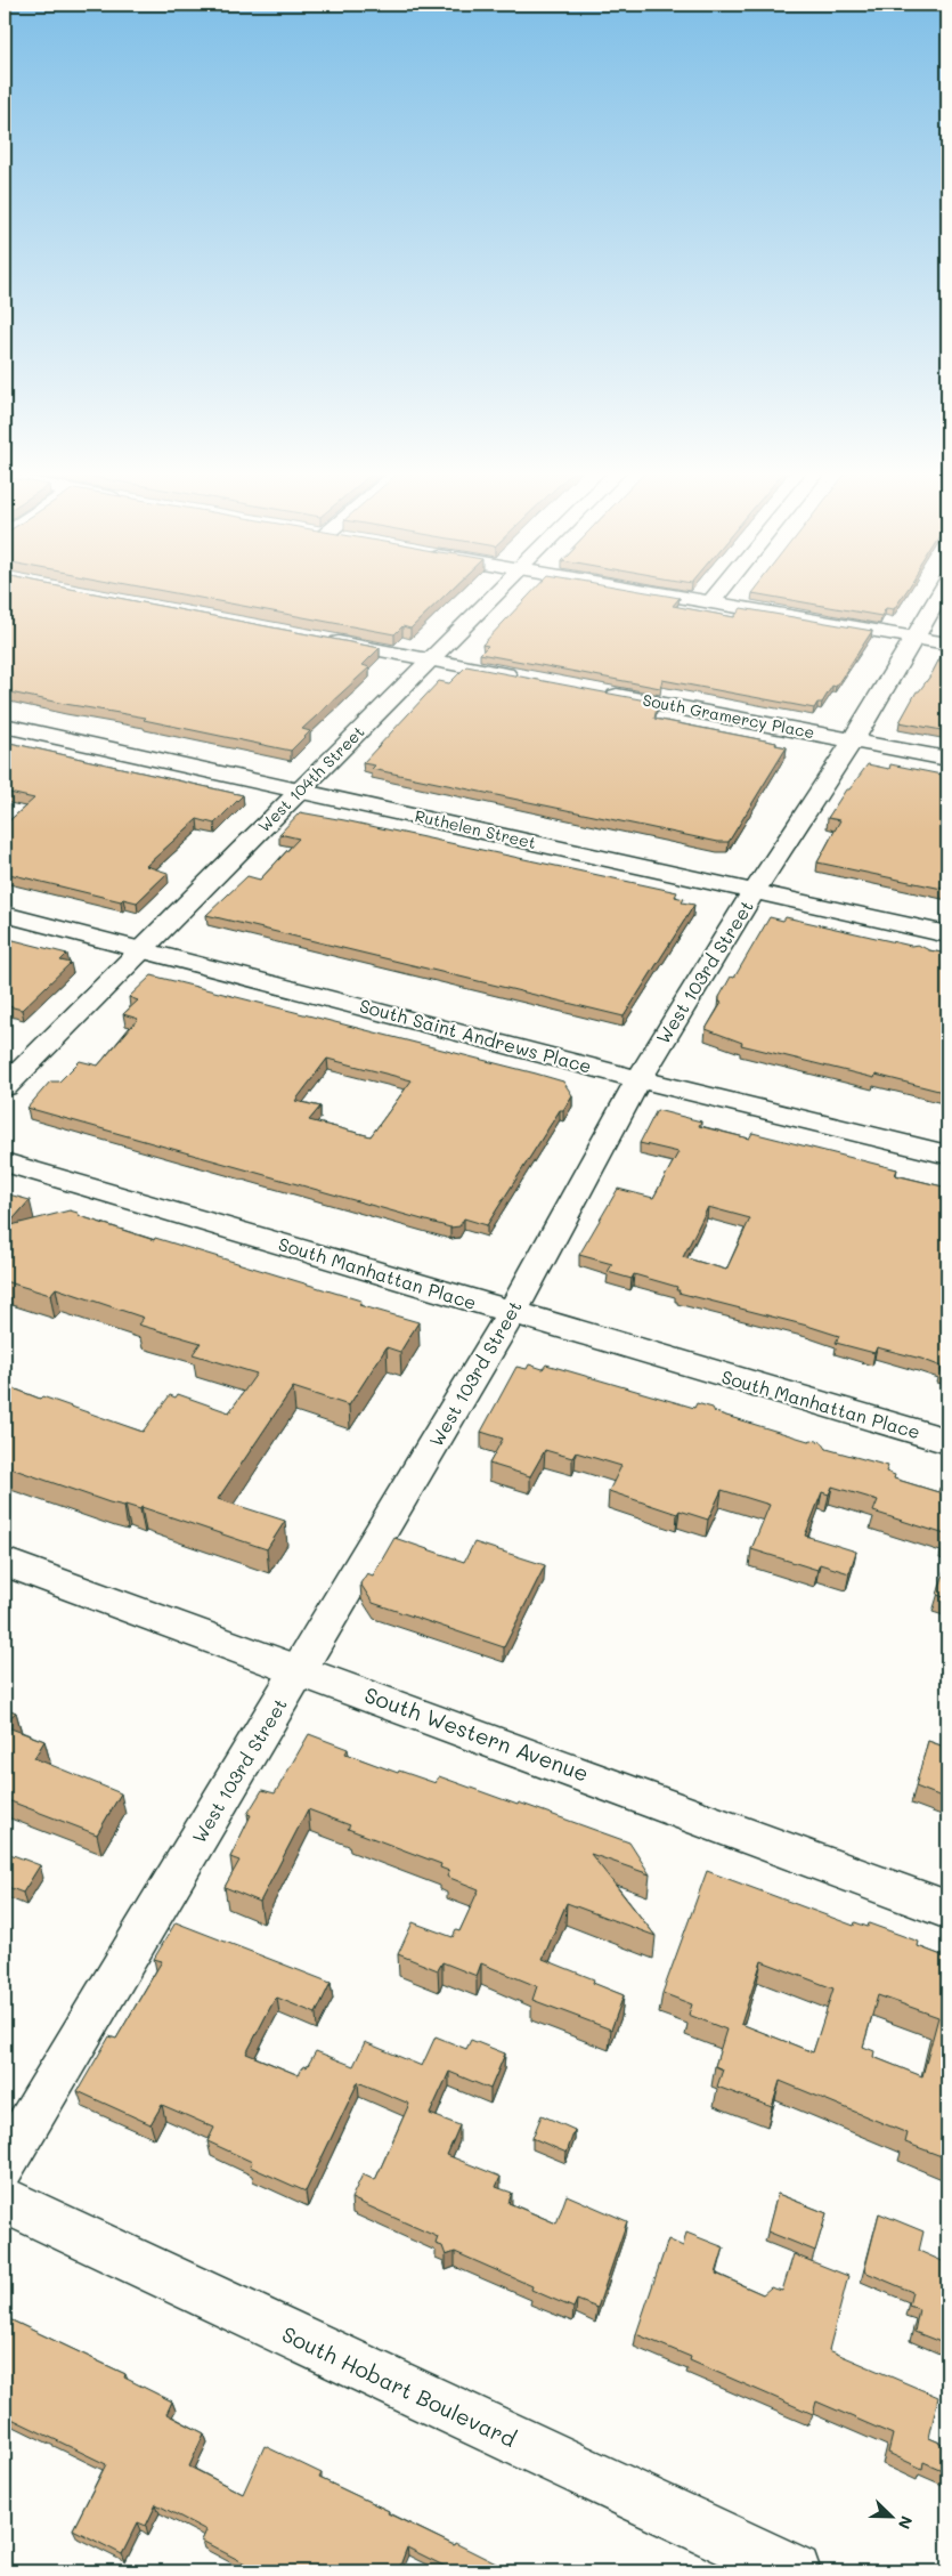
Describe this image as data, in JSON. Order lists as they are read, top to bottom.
{
  "streets": {
    "street": [
      "South Gramercy Place",
      "West 104th Street",
      "Ruthelen Street",
      "West 103rd Street",
      "South Saint Andrews Place",
      "South Manhattan Place",
      "South Western Avenue",
      "South Hobart Boulevard"
    ]
  },
  "crossings": [
    ["South Gramercy Place", "West 103rd Street"],
    ["West 104th Street", "Ruthelen Street"],
    ["West 104th Street", "South Saint Andrews Place"],
    ["Ruthelen Street", "West 103rd Street"],
    ["West 103rd Street", "South Saint Andrews Place"],
    ["West 103rd Street", "South Manhattan Place"],
    ["West 103rd Street", "South Western Avenue"]
  ],
  "north": "bottom right"
}
